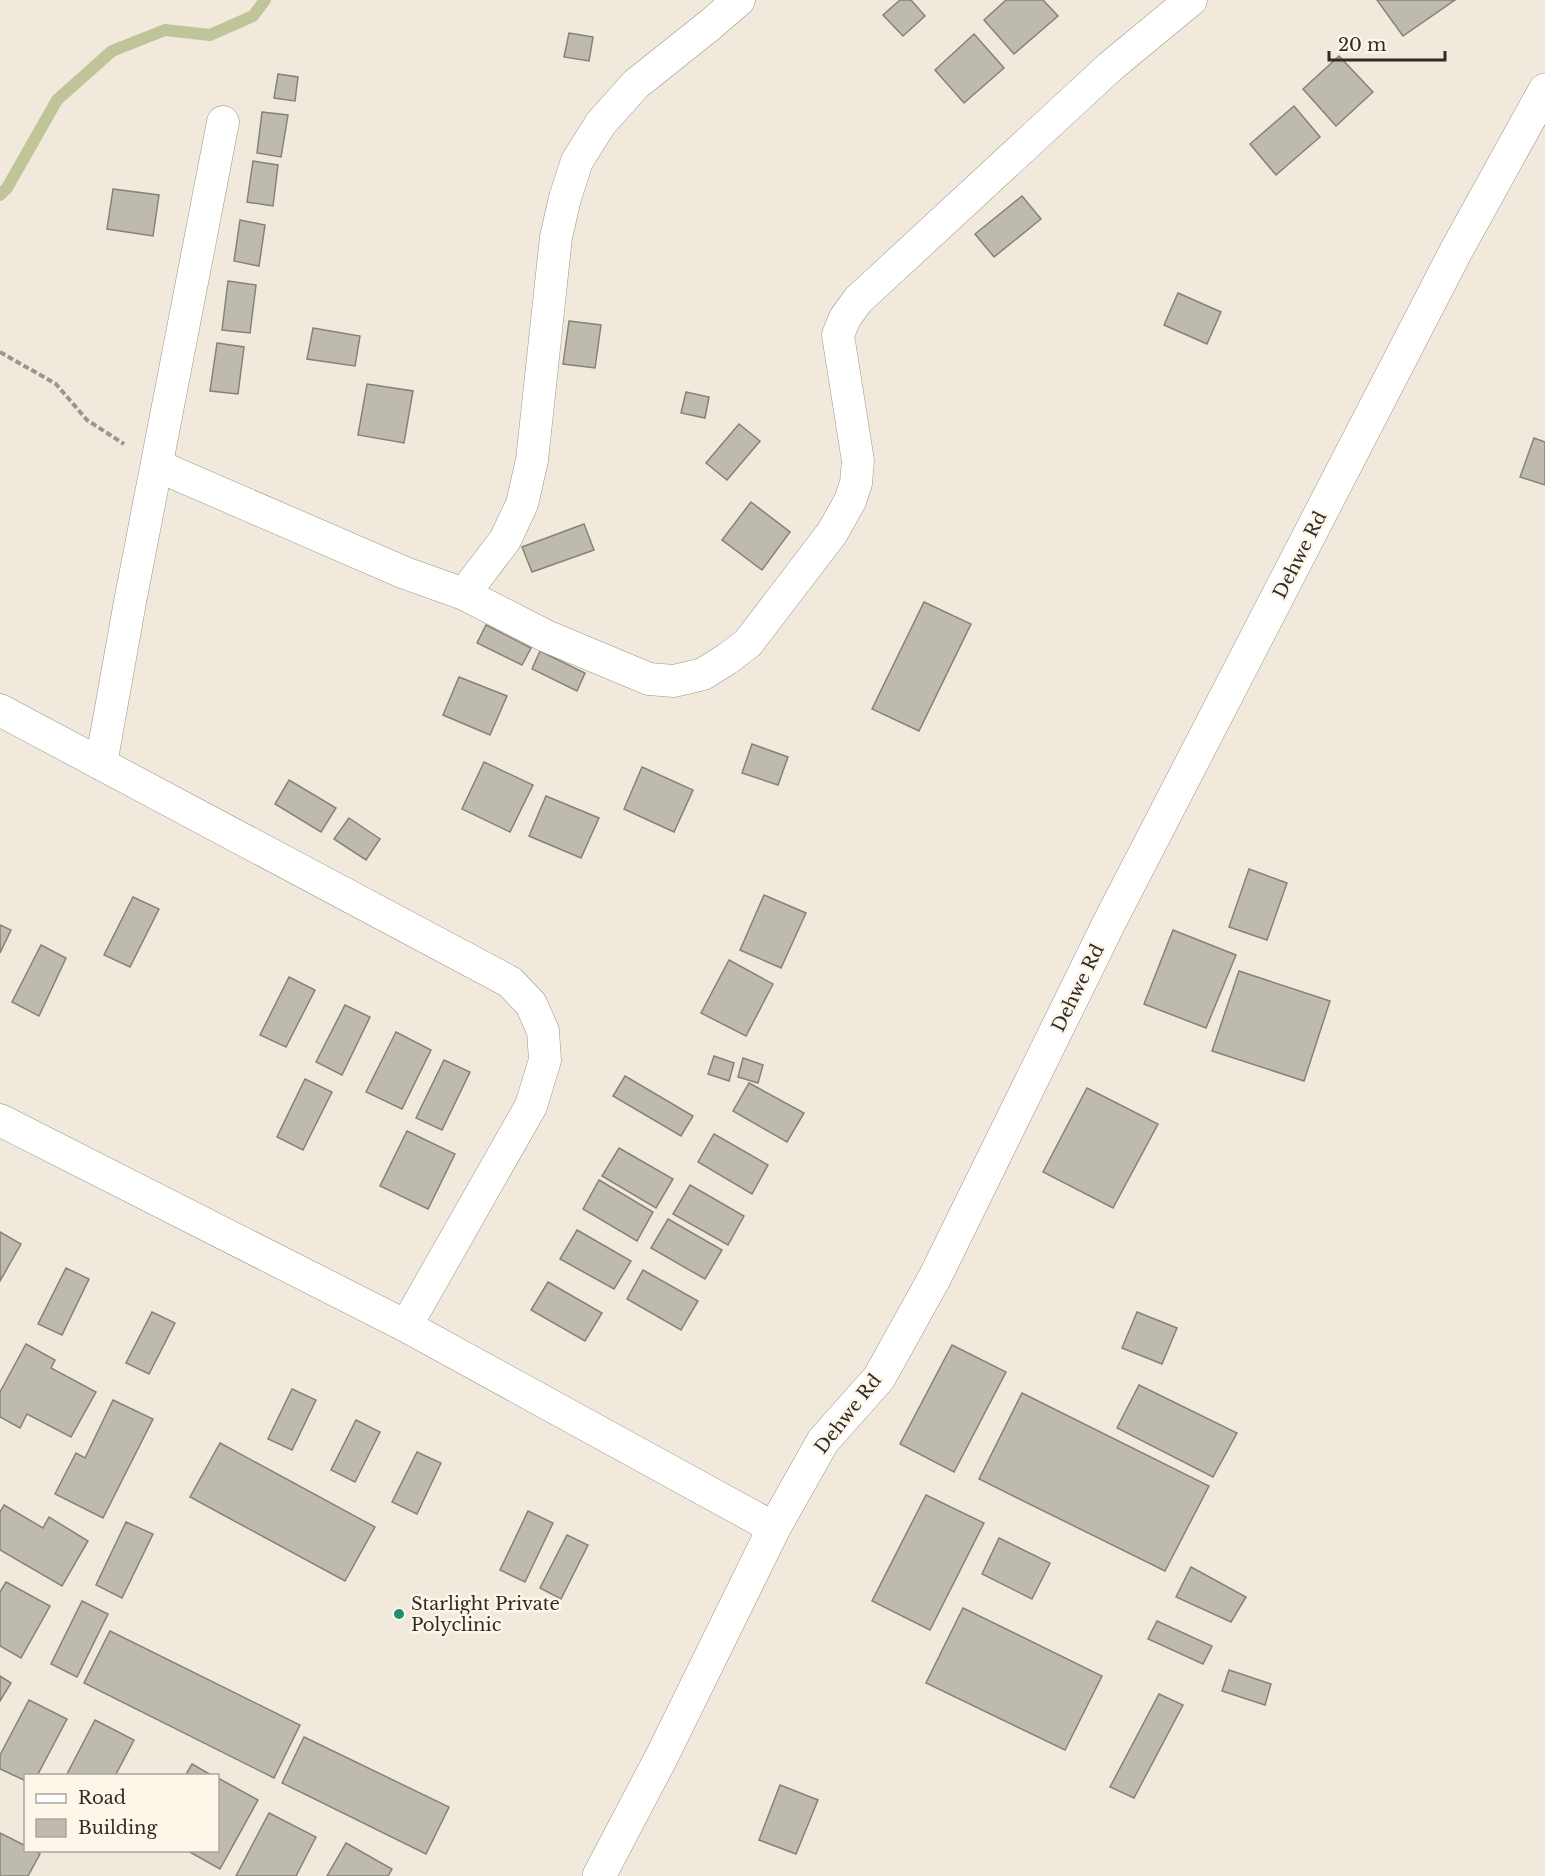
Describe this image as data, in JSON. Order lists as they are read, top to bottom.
{
  "streets": {
    "street": ["Dehwe Rd"]
  },
  "places": ["Starlight Private Polyclinic"],
  "legend": ["Road", "Building"],
  "scale_bar": "20 m"
}
